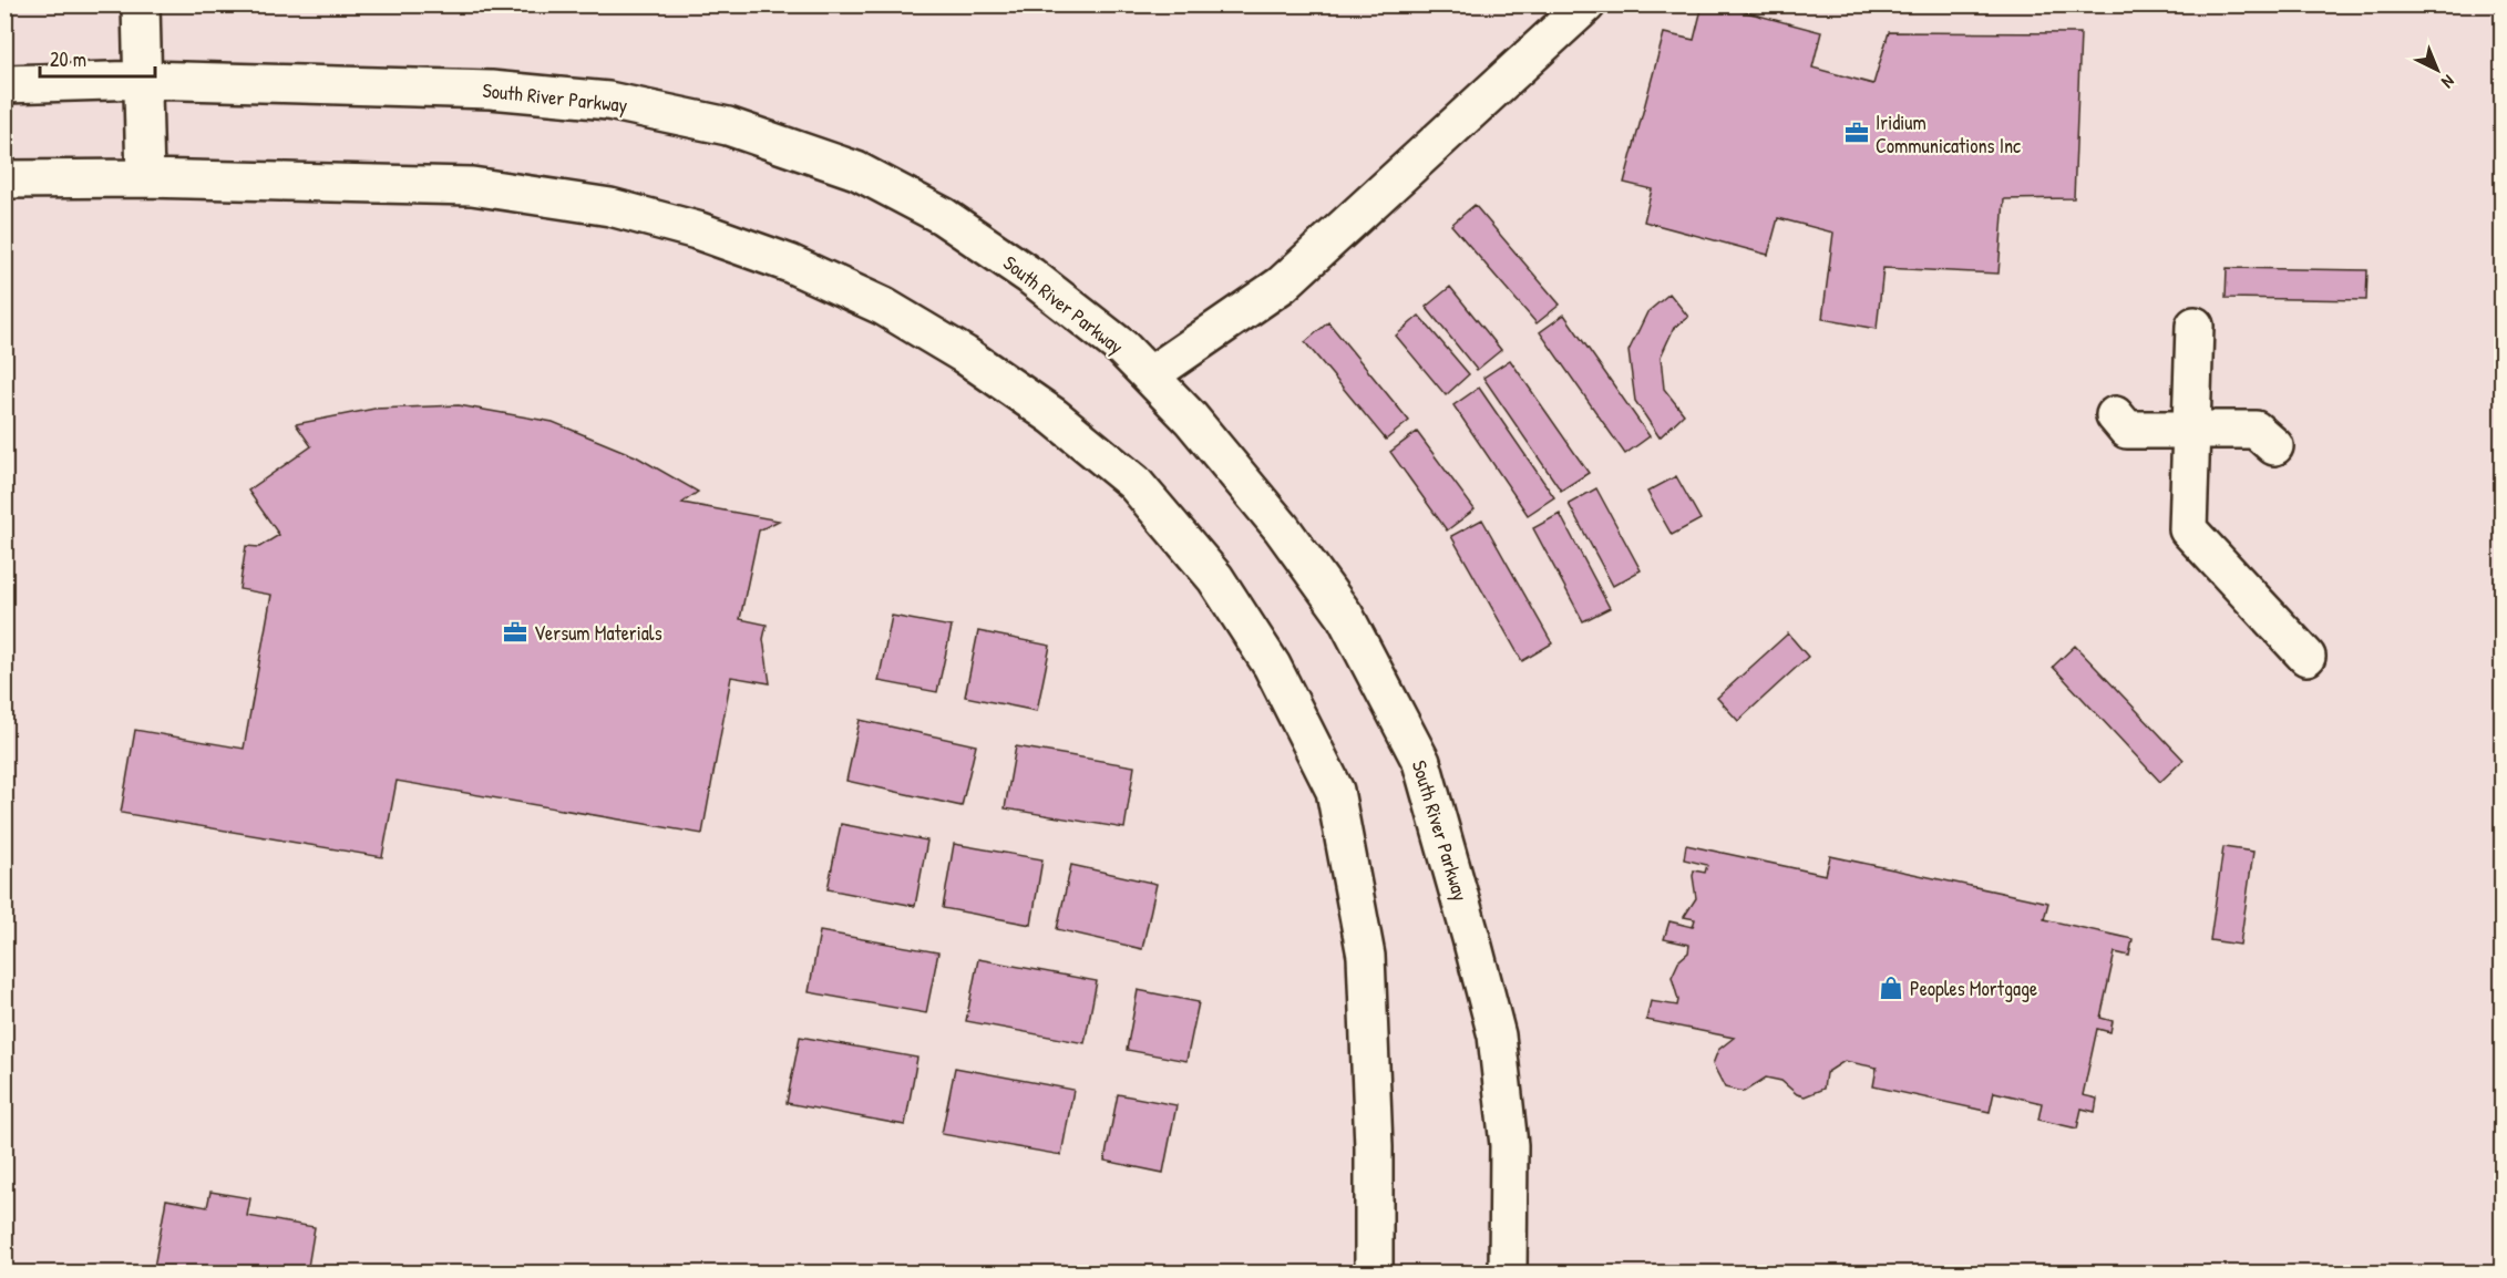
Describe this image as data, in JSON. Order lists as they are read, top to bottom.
{
  "streets": {
    "street": ["South River Parkway"]
  },
  "places": {
    "office": ["Iridium Communications Inc", "Versum Materials"],
    "shop": ["Peoples Mortgage"]
  },
  "scale_bar": "20 m",
  "north": "bottom right"
}
